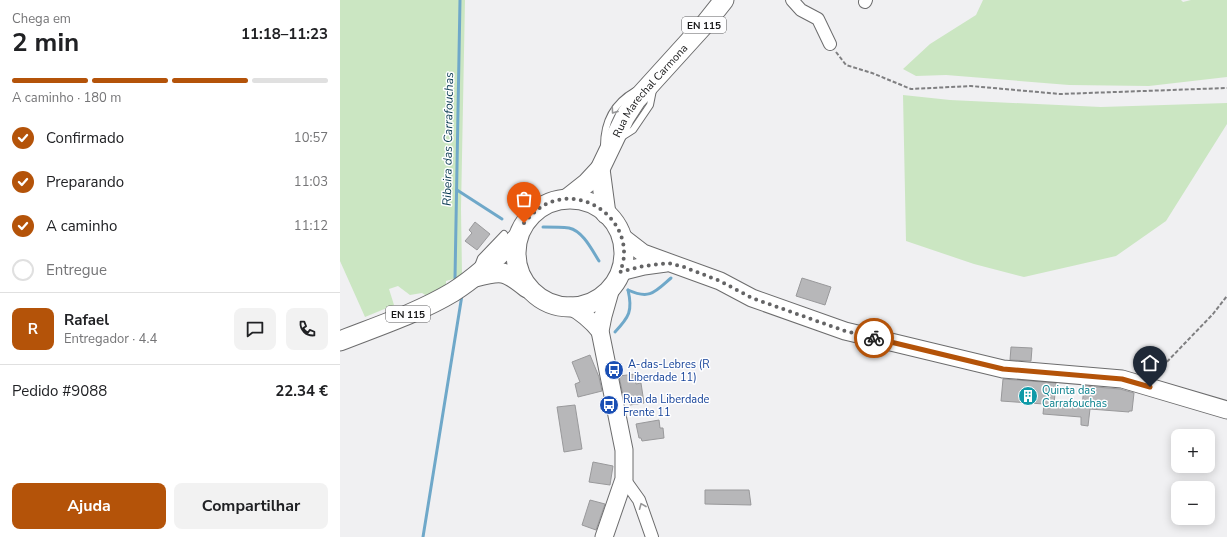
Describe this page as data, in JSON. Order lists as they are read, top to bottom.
{
  "streets": {
    "main road": ["EN 115", "Rua Marechal Carmona"]
  },
  "crossings": [
    ["EN 115", "Rua Marechal Carmona"]
  ],
  "water": ["Ribeira das Carrafouchas"],
  "places": {
    "bus stop": ["A-das-Lebres (R Liberdade 11)", "Rua da Liberdade Frente 11"],
    "building": ["Quinta das Carrafouchas"]
  },
  "page": {
    "heading": ["2 min", "Chega em", "11:18–11:23"],
    "panel": [
      "Rafael",
      "Entregador · 4.4",
      "Pedido #9088",
      "22.34 €"
    ],
    "bar": "A caminho · 180 m",
    "list": [
      ["Confirmado", "10:57"],
      ["Preparando", "11:03"],
      ["A caminho", "11:12"],
      "Entregue"
    ],
    "round": "R",
    "map_buttons": ["+", "−"],
    "buttons": ["Ajuda", "Compartilhar"]
  }
}
